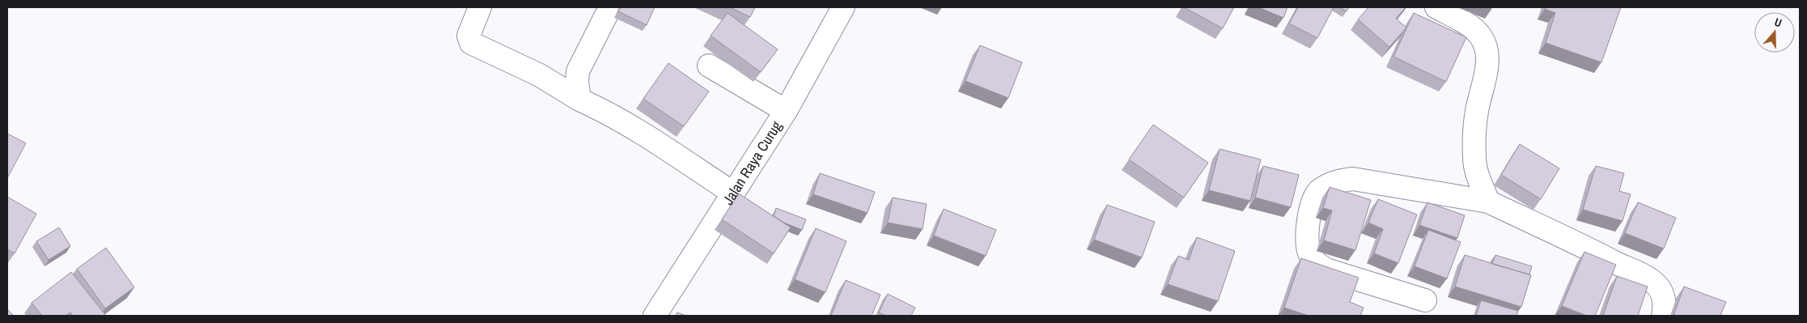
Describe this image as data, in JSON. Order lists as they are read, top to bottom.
{
  "streets": {
    "street": ["Jalan Raya Curug"]
  },
  "north": "top"
}
